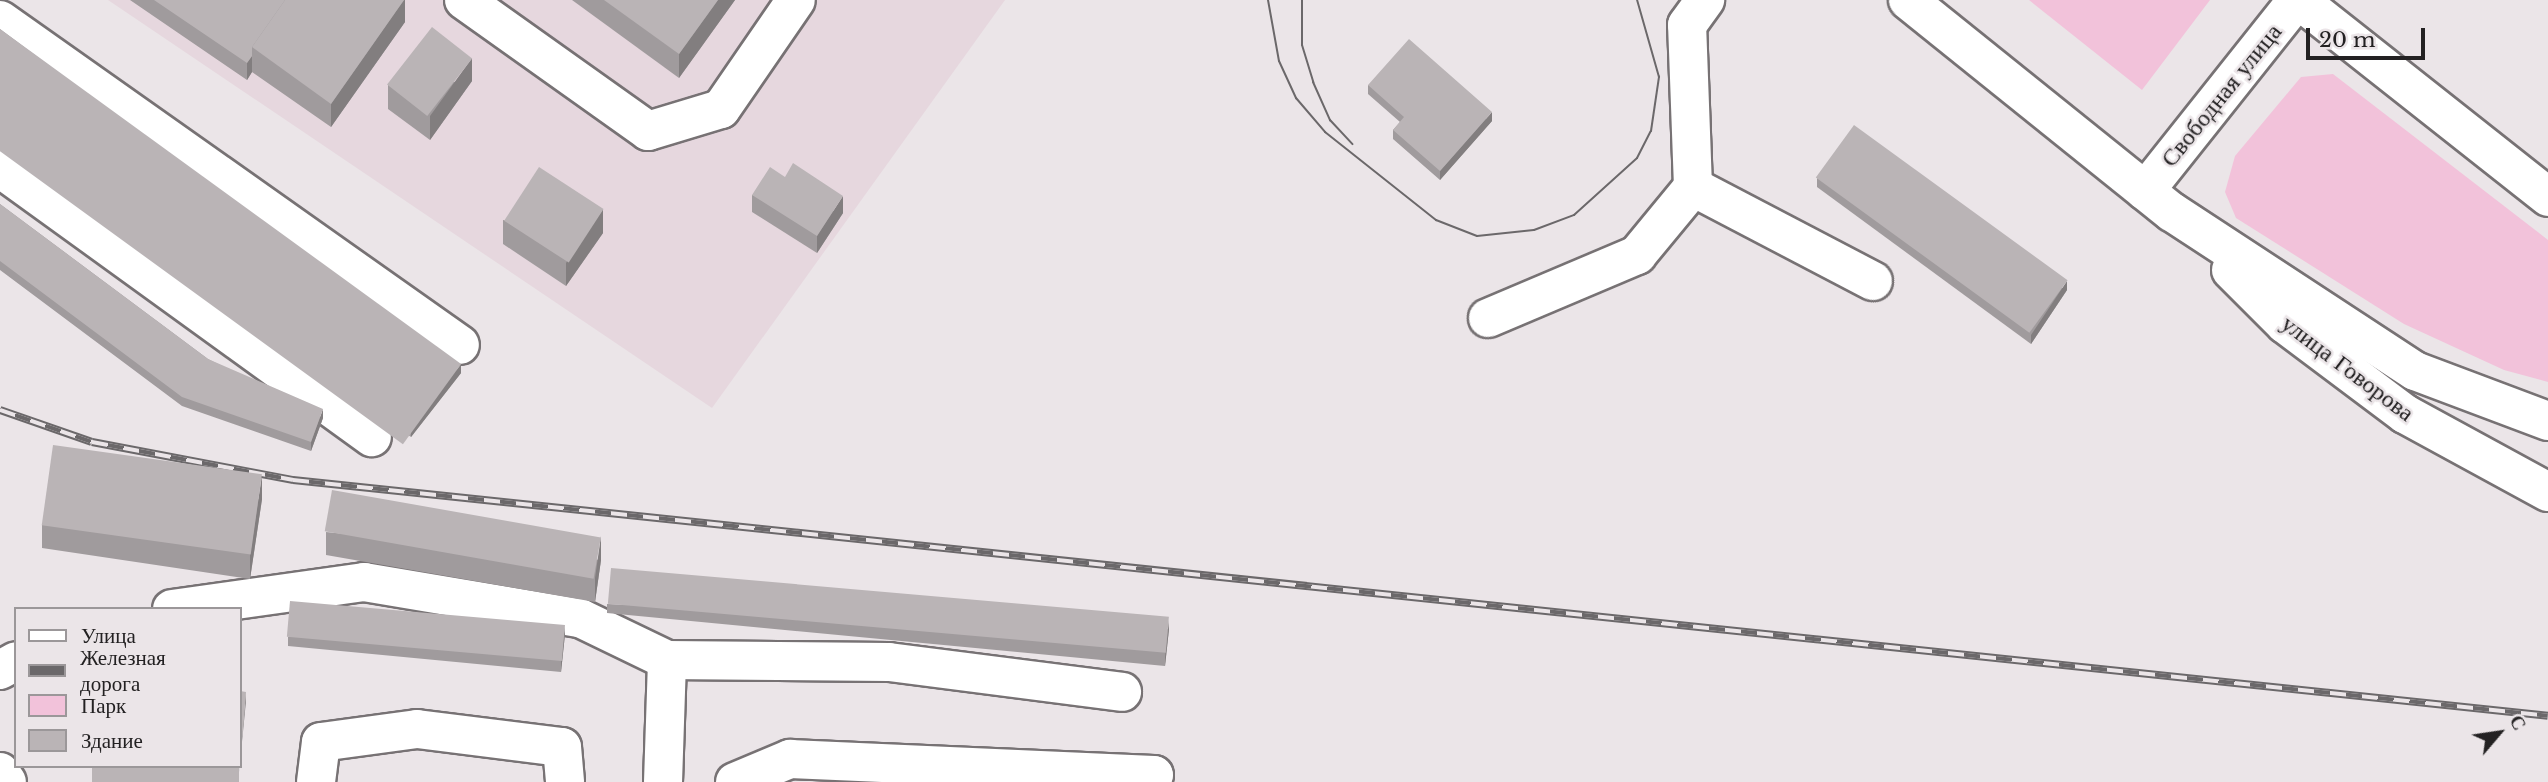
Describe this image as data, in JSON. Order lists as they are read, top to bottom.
{
  "streets": {
    "main road": ["Свободная улица", "улица Говорова"]
  },
  "crossings": [
    ["Свободная улица", "улица Говорова"]
  ],
  "legend": [
    "Улица",
    "Железная дорога",
    "Парк",
    "Здание"
  ],
  "scale_bar": "20 m",
  "north": "top right"
}
